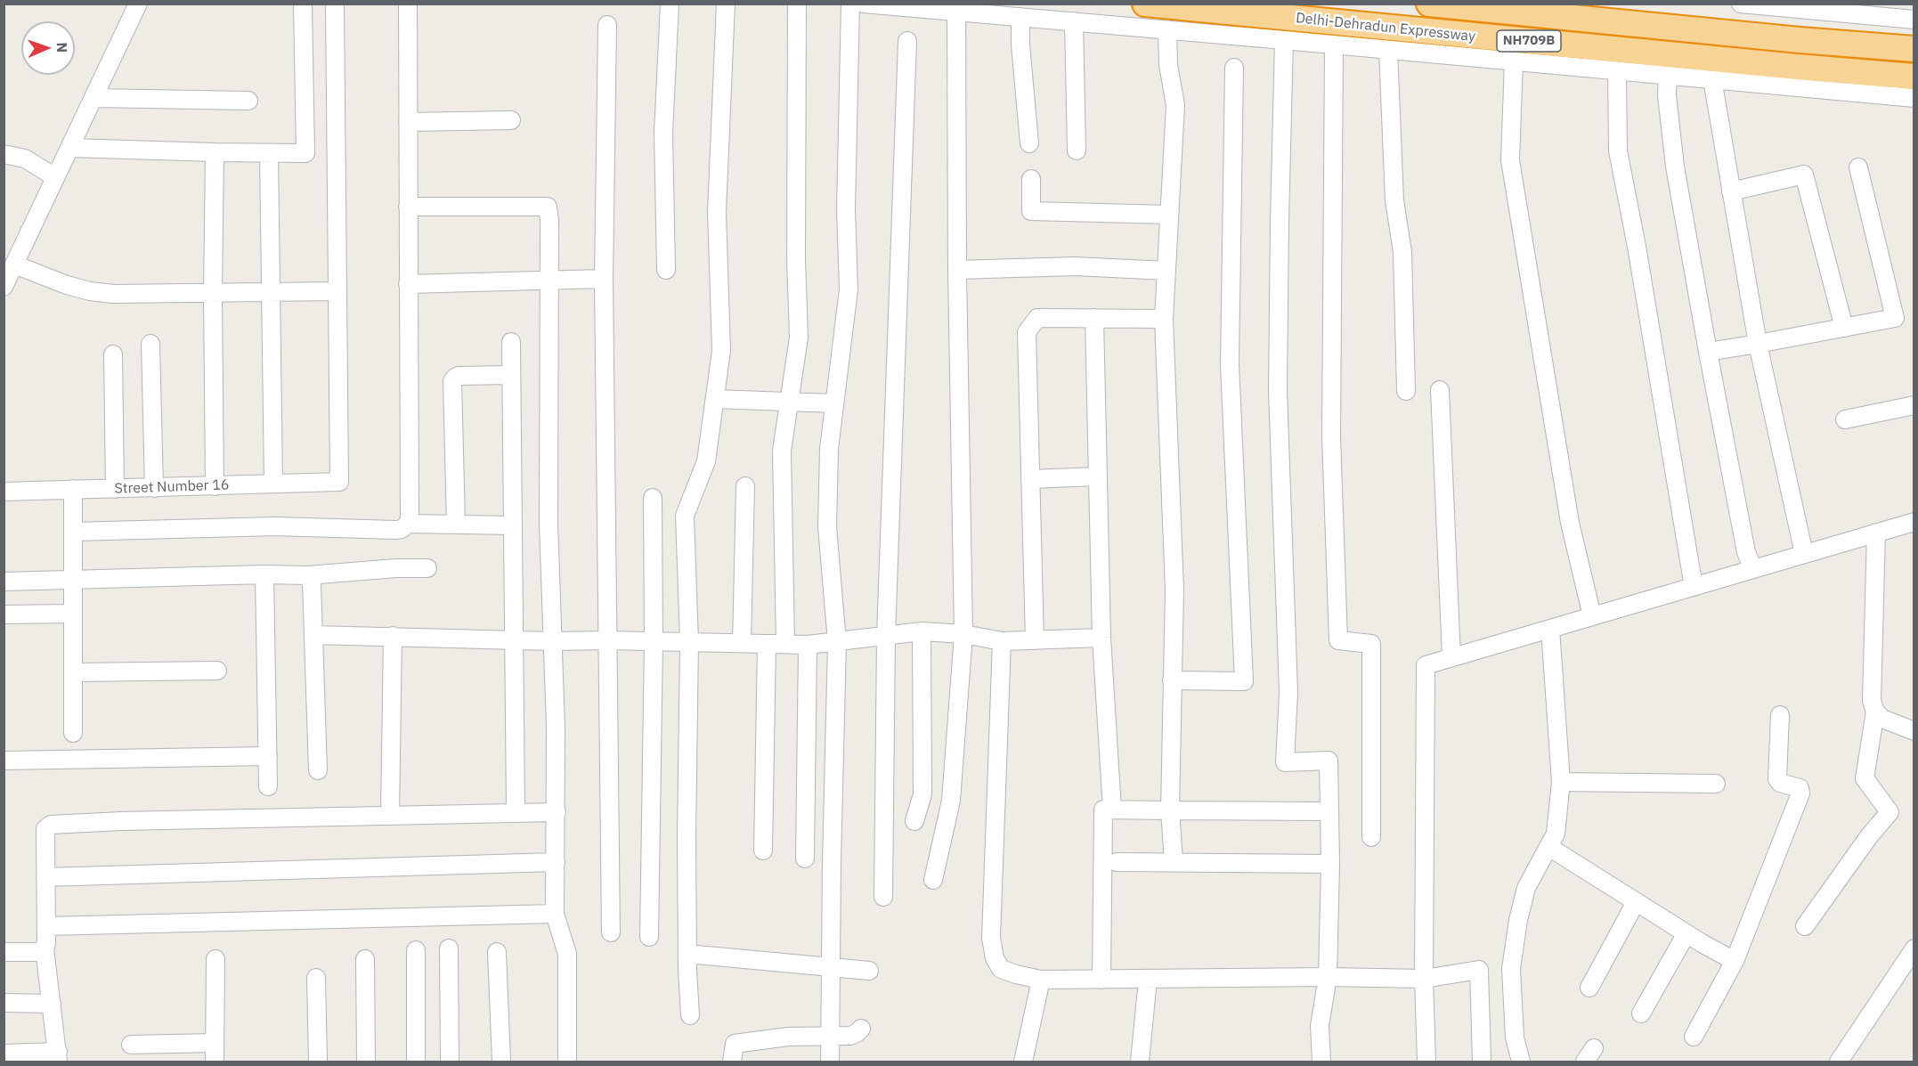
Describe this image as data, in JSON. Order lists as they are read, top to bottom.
{
  "streets": {
    "highway": ["Delhi-Dehradun Expressway", "NH709B"],
    "street": ["Street Number 16"]
  },
  "north": "right"
}
